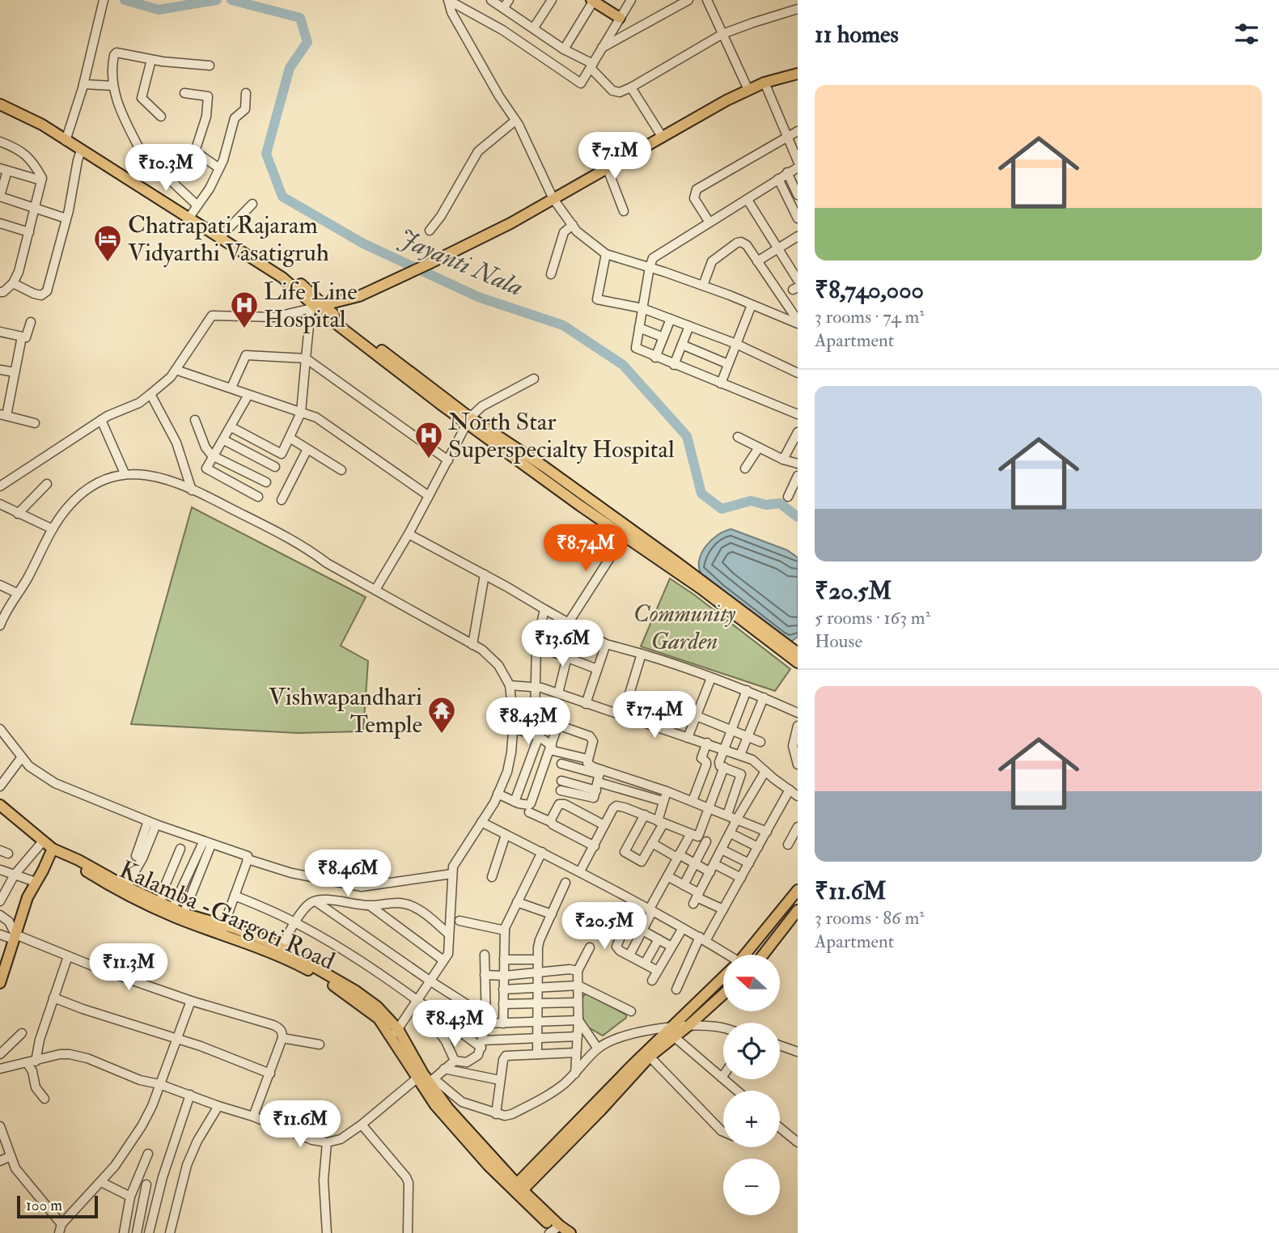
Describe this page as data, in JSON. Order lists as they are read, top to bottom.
{
  "streets": {
    "main road": ["Kalamba -Gargoti Road"]
  },
  "water": ["Jayanti Nala"],
  "parks": ["Community Garden"],
  "places": {
    "hotel": ["Chatrapati Rajaram Vidyarthi Vasatigruh"],
    "hospital": ["Life Line Hospital", "North Star Superspecialty Hospital"],
    "temple": ["Vishwapandhari Temple"]
  },
  "scale_bar": "100 m",
  "north": "left",
  "page": {
    "heading": "11 homes",
    "list": [
      {
        "name": "₹8,740,000",
        "note": "3 rooms · 74 m² · Apartment"
      },
      {
        "name": "₹20.5M",
        "note": "5 rooms · 163 m² · House"
      },
      {
        "name": "₹11.6M",
        "note": "3 rooms · 86 m² · Apartment"
      }
    ],
    "price": [
      "₹7.1M",
      "₹10.3M",
      "₹8.74M",
      "₹13.6M",
      "₹17.4M",
      "₹8.43M",
      "₹8.46M",
      "₹20.5M",
      "₹11.3M",
      "₹8.43M",
      "₹11.6M"
    ],
    "map_buttons": ["+", "−"],
    "scale": "100 m"
  }
}
